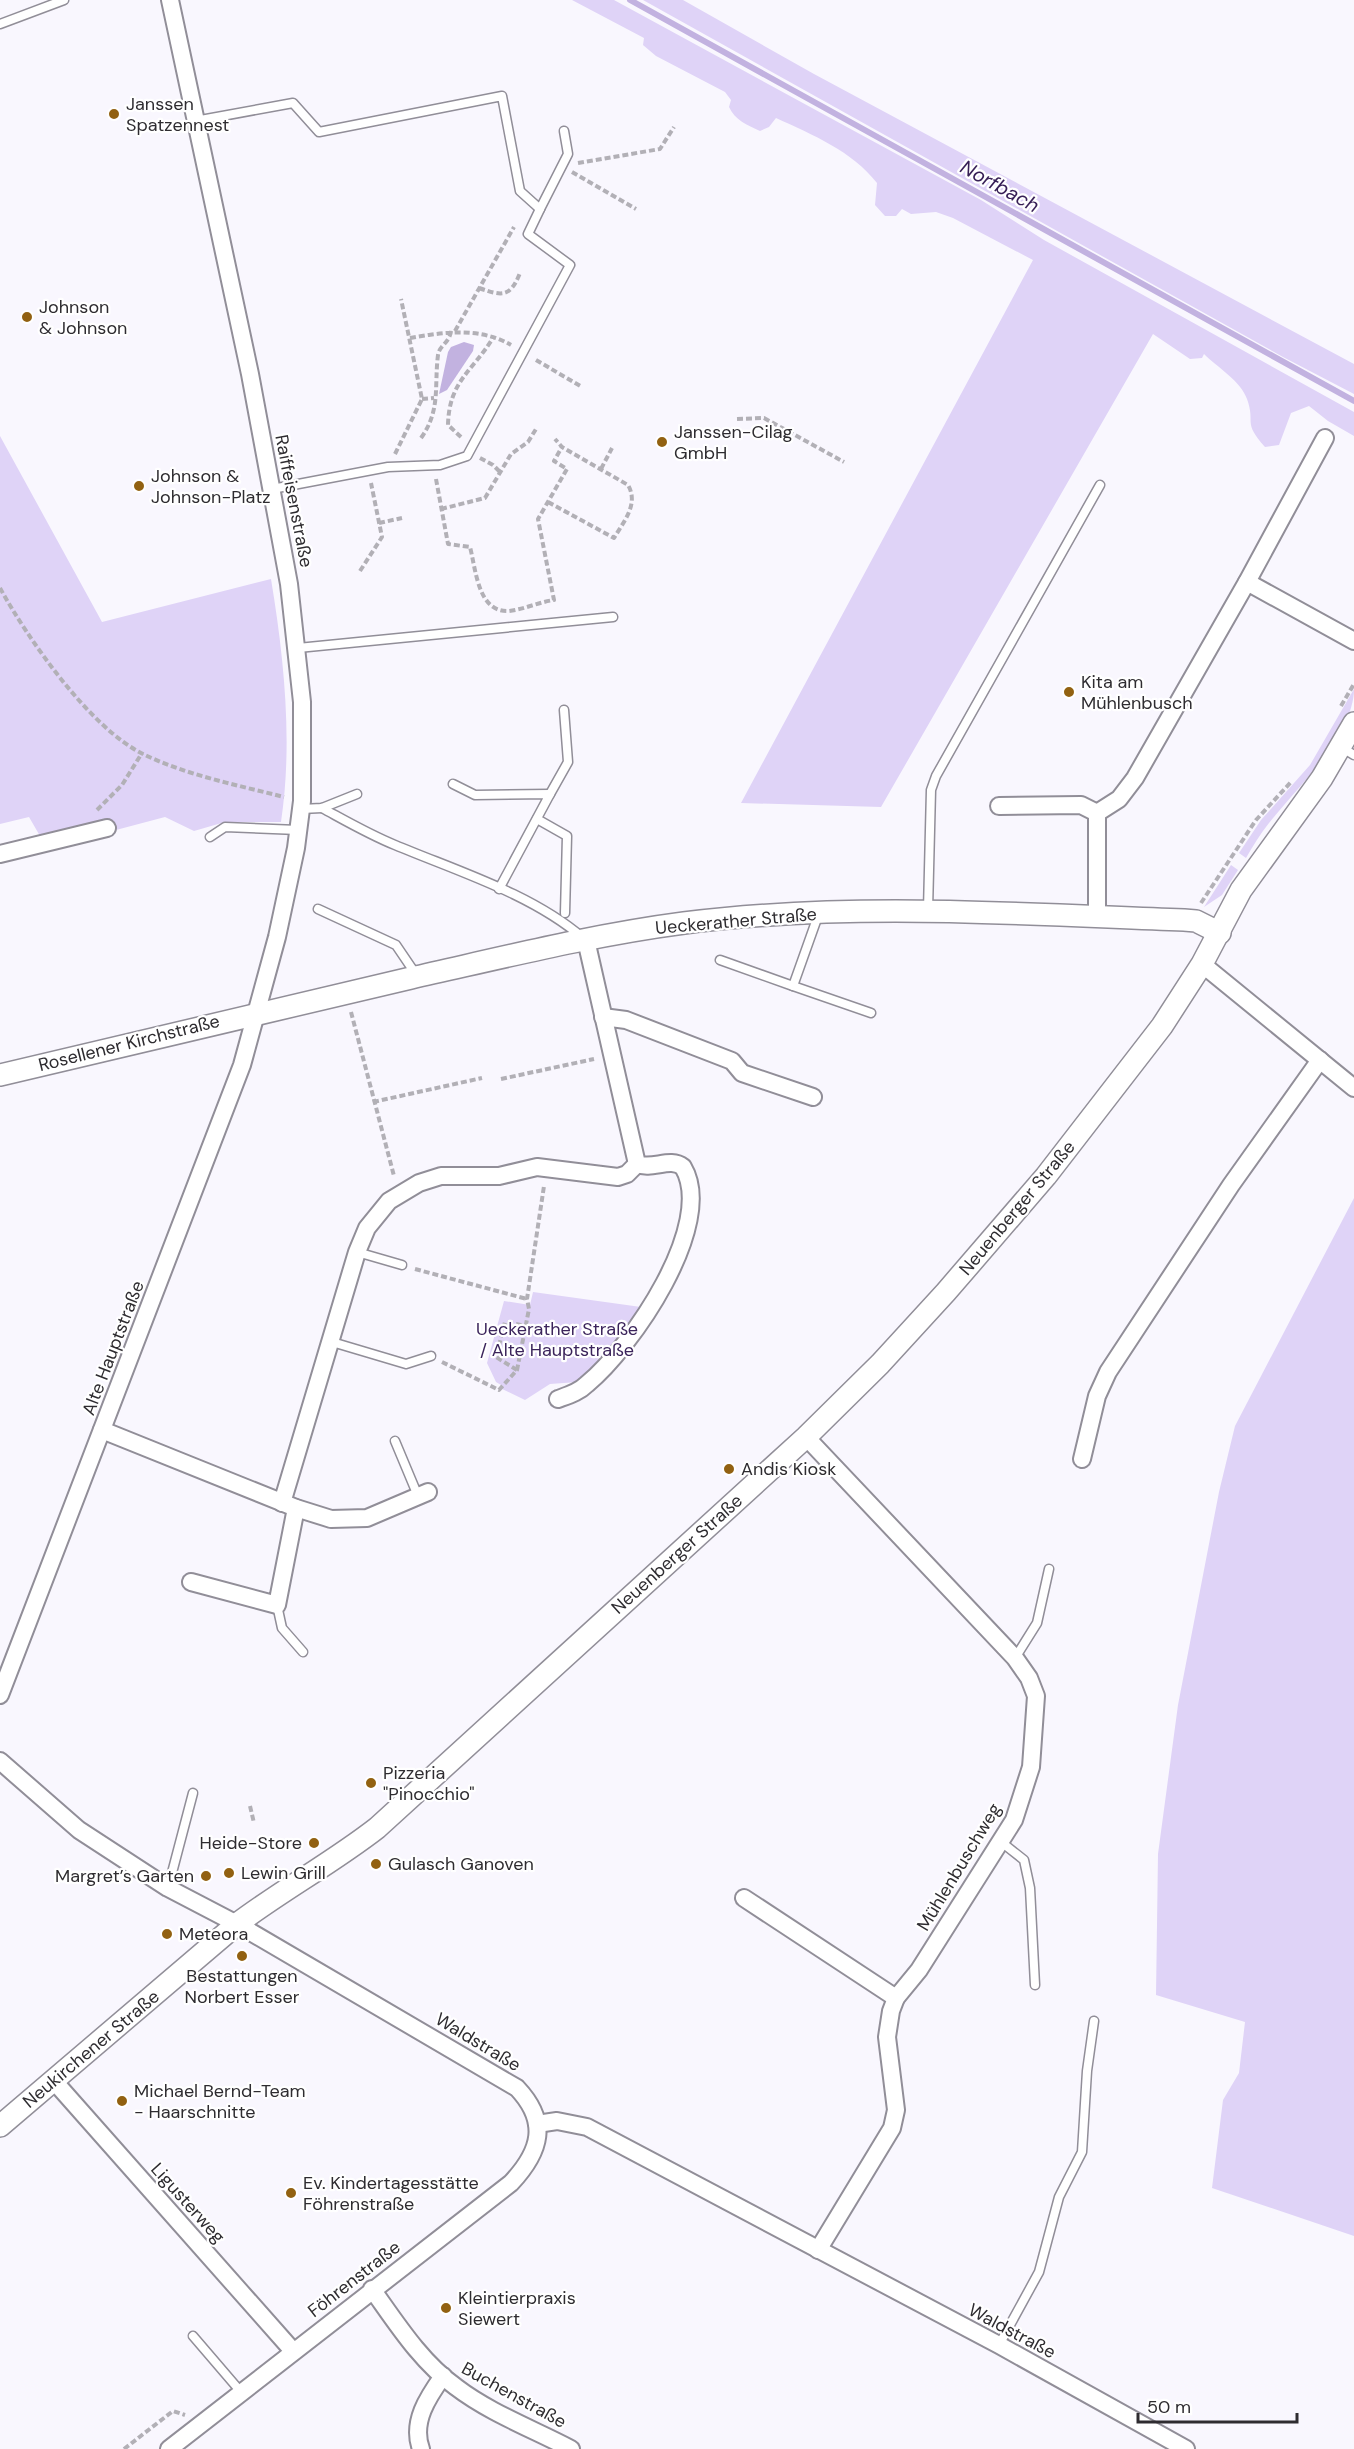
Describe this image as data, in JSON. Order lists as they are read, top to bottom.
{
  "streets": {
    "street": [
      "Raiffeisenstraße",
      "Ueckerather Straße",
      "Rosellener Kirchstraße",
      "Neuenberger Straße",
      "Alte Hauptstraße",
      "Mühlenbuschweg",
      "Waldstraße",
      "Neukirchener Straße",
      "Ligusterweg",
      "Föhrenstraße",
      "Buchenstraße"
    ]
  },
  "crossings": [
    ["Raiffeisenstraße", "Ueckerather Straße"],
    ["Raiffeisenstraße", "Rosellener Kirchstraße"],
    ["Raiffeisenstraße", "Alte Hauptstraße"],
    ["Ueckerather Straße", "Rosellener Kirchstraße"],
    ["Ueckerather Straße", "Neuenberger Straße"],
    ["Ueckerather Straße", "Alte Hauptstraße"],
    ["Rosellener Kirchstraße", "Alte Hauptstraße"],
    ["Neuenberger Straße", "Mühlenbuschweg"],
    ["Neuenberger Straße", "Waldstraße"],
    ["Neuenberger Straße", "Neukirchener Straße"],
    ["Waldstraße", "Neukirchener Straße"],
    ["Waldstraße", "Föhrenstraße"],
    ["Neukirchener Straße", "Ligusterweg"],
    ["Ligusterweg", "Föhrenstraße"],
    ["Föhrenstraße", "Buchenstraße"]
  ],
  "water": ["Norfbach"],
  "parks": ["Ueckerather Straße / Alte Hauptstraße"],
  "places": [
    "Janssen Spatzennest",
    "Johnson & Johnson",
    "Janssen-Cilag GmbH",
    "Johnson & Johnson-Platz",
    "Kita am Mühlenbusch",
    "Andis Kiosk",
    "Pizzeria \"Pinocchio\"",
    "Heide-Store",
    "Gulasch Ganoven",
    "Lewin Grill",
    "Margret’s Garten",
    "Meteora",
    "Bestattungen Norbert Esser",
    "Michael Bernd-Team - Haarschnitte",
    "Ev. Kindertagesstätte Föhrenstraße",
    "Kleintierpraxis Siewert"
  ],
  "scale_bar": "50 m"
}
